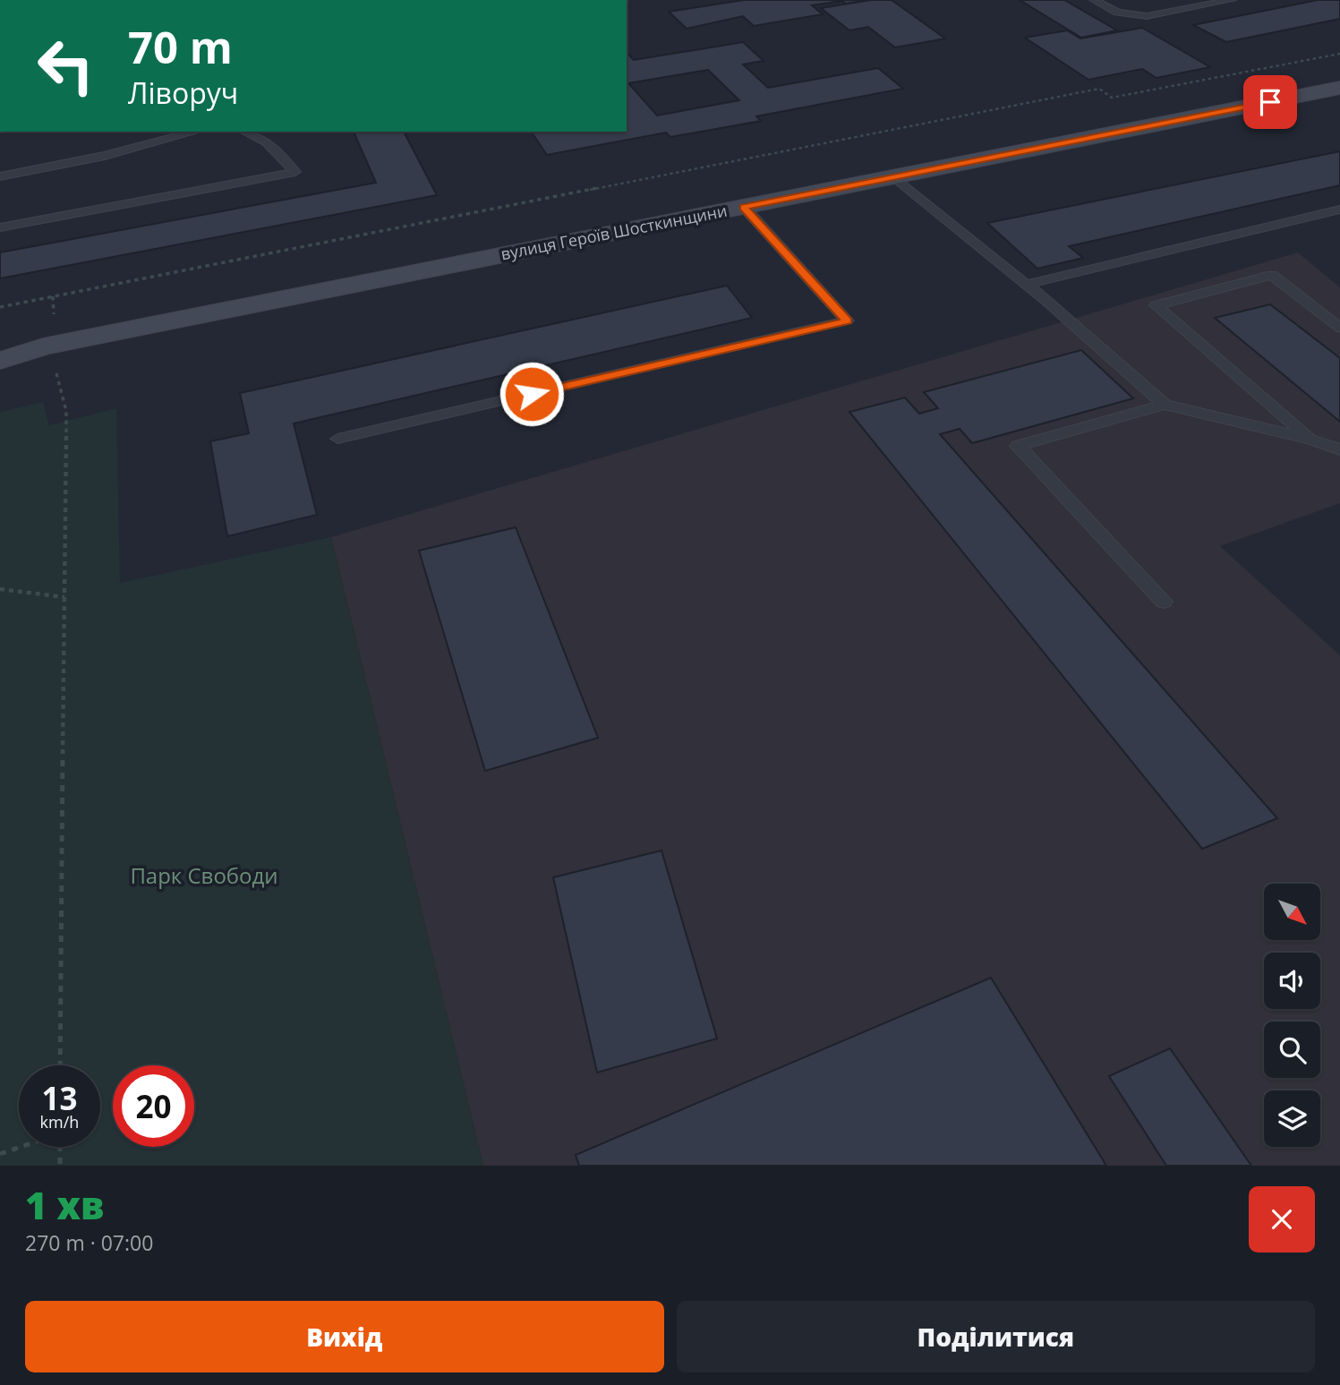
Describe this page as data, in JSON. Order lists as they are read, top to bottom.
{
  "streets": {
    "street": ["вулиця Героїв Шосткинщини"]
  },
  "parks": ["Парк Свободи"],
  "north": "bottom right",
  "page": {
    "turn": ["70 m", "Ліворуч"],
    "speed": "13 km/h",
    "limit": "20",
    "heading": ["1 хв", "270 m · 07:00"],
    "buttons": ["Вихід", "Поділитися"]
  }
}
